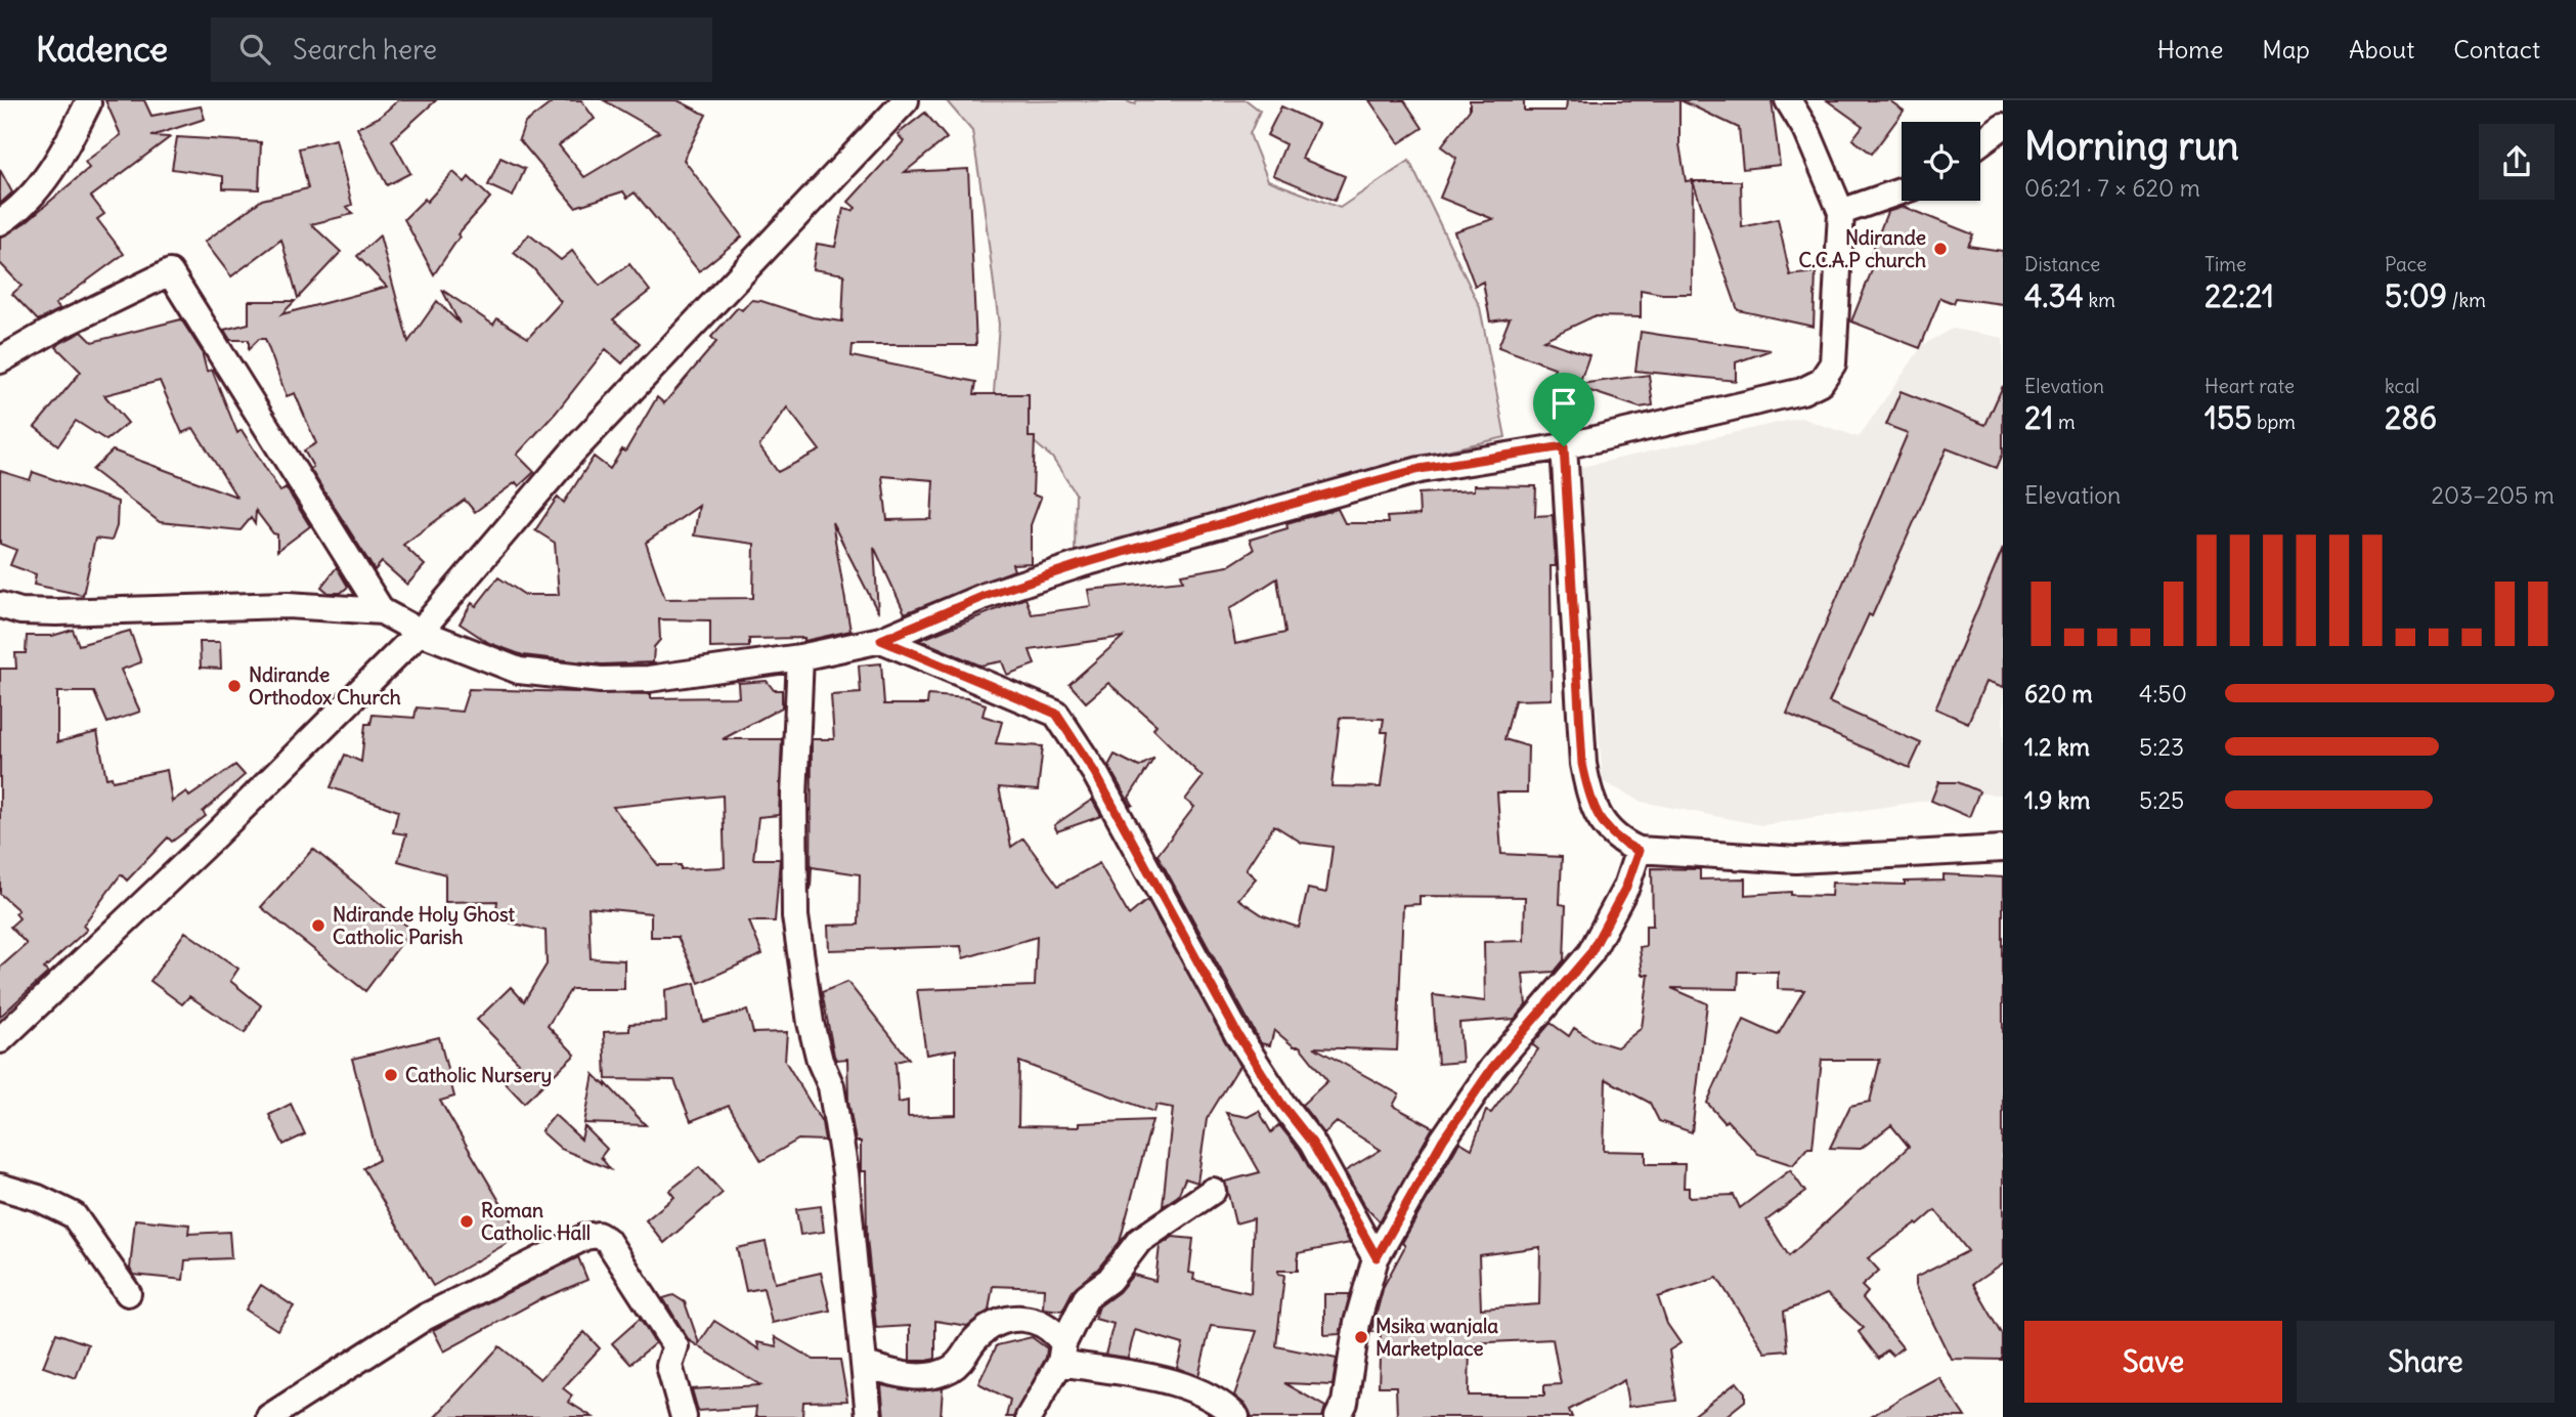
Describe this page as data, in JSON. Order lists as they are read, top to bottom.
{
  "places": [
    "Ndirande C.C.A.P church",
    "Ndirande Orthodox Church",
    "Ndirande Holy Ghost Catholic Parish",
    "Catholic Nursery",
    "Roman Catholic Hall",
    "Msika wanjala Marketplace"
  ],
  "page": {
    "header": "Kadence",
    "search": "Search here",
    "nav": [
      "Home",
      "Map",
      "About",
      "Contact"
    ],
    "heading": ["Morning run", "06:21 · 7 × 620 m"],
    "stats": [
      ["Distance", "4.34 km"],
      ["Time", "22:21"],
      ["Pace", "5:09 /km"],
      ["Elevation", "21 m"],
      ["Heart rate", "155 bpm"],
      ["kcal", "286"]
    ],
    "chart": ["Elevation", "203–205 m"],
    "list": [
      {
        "name": "620 m",
        "note": "4:50"
      },
      {
        "name": "1.2 km",
        "note": "5:23"
      },
      {
        "name": "1.9 km",
        "note": "5:25"
      }
    ],
    "buttons": ["Save", "Share"]
  }
}
